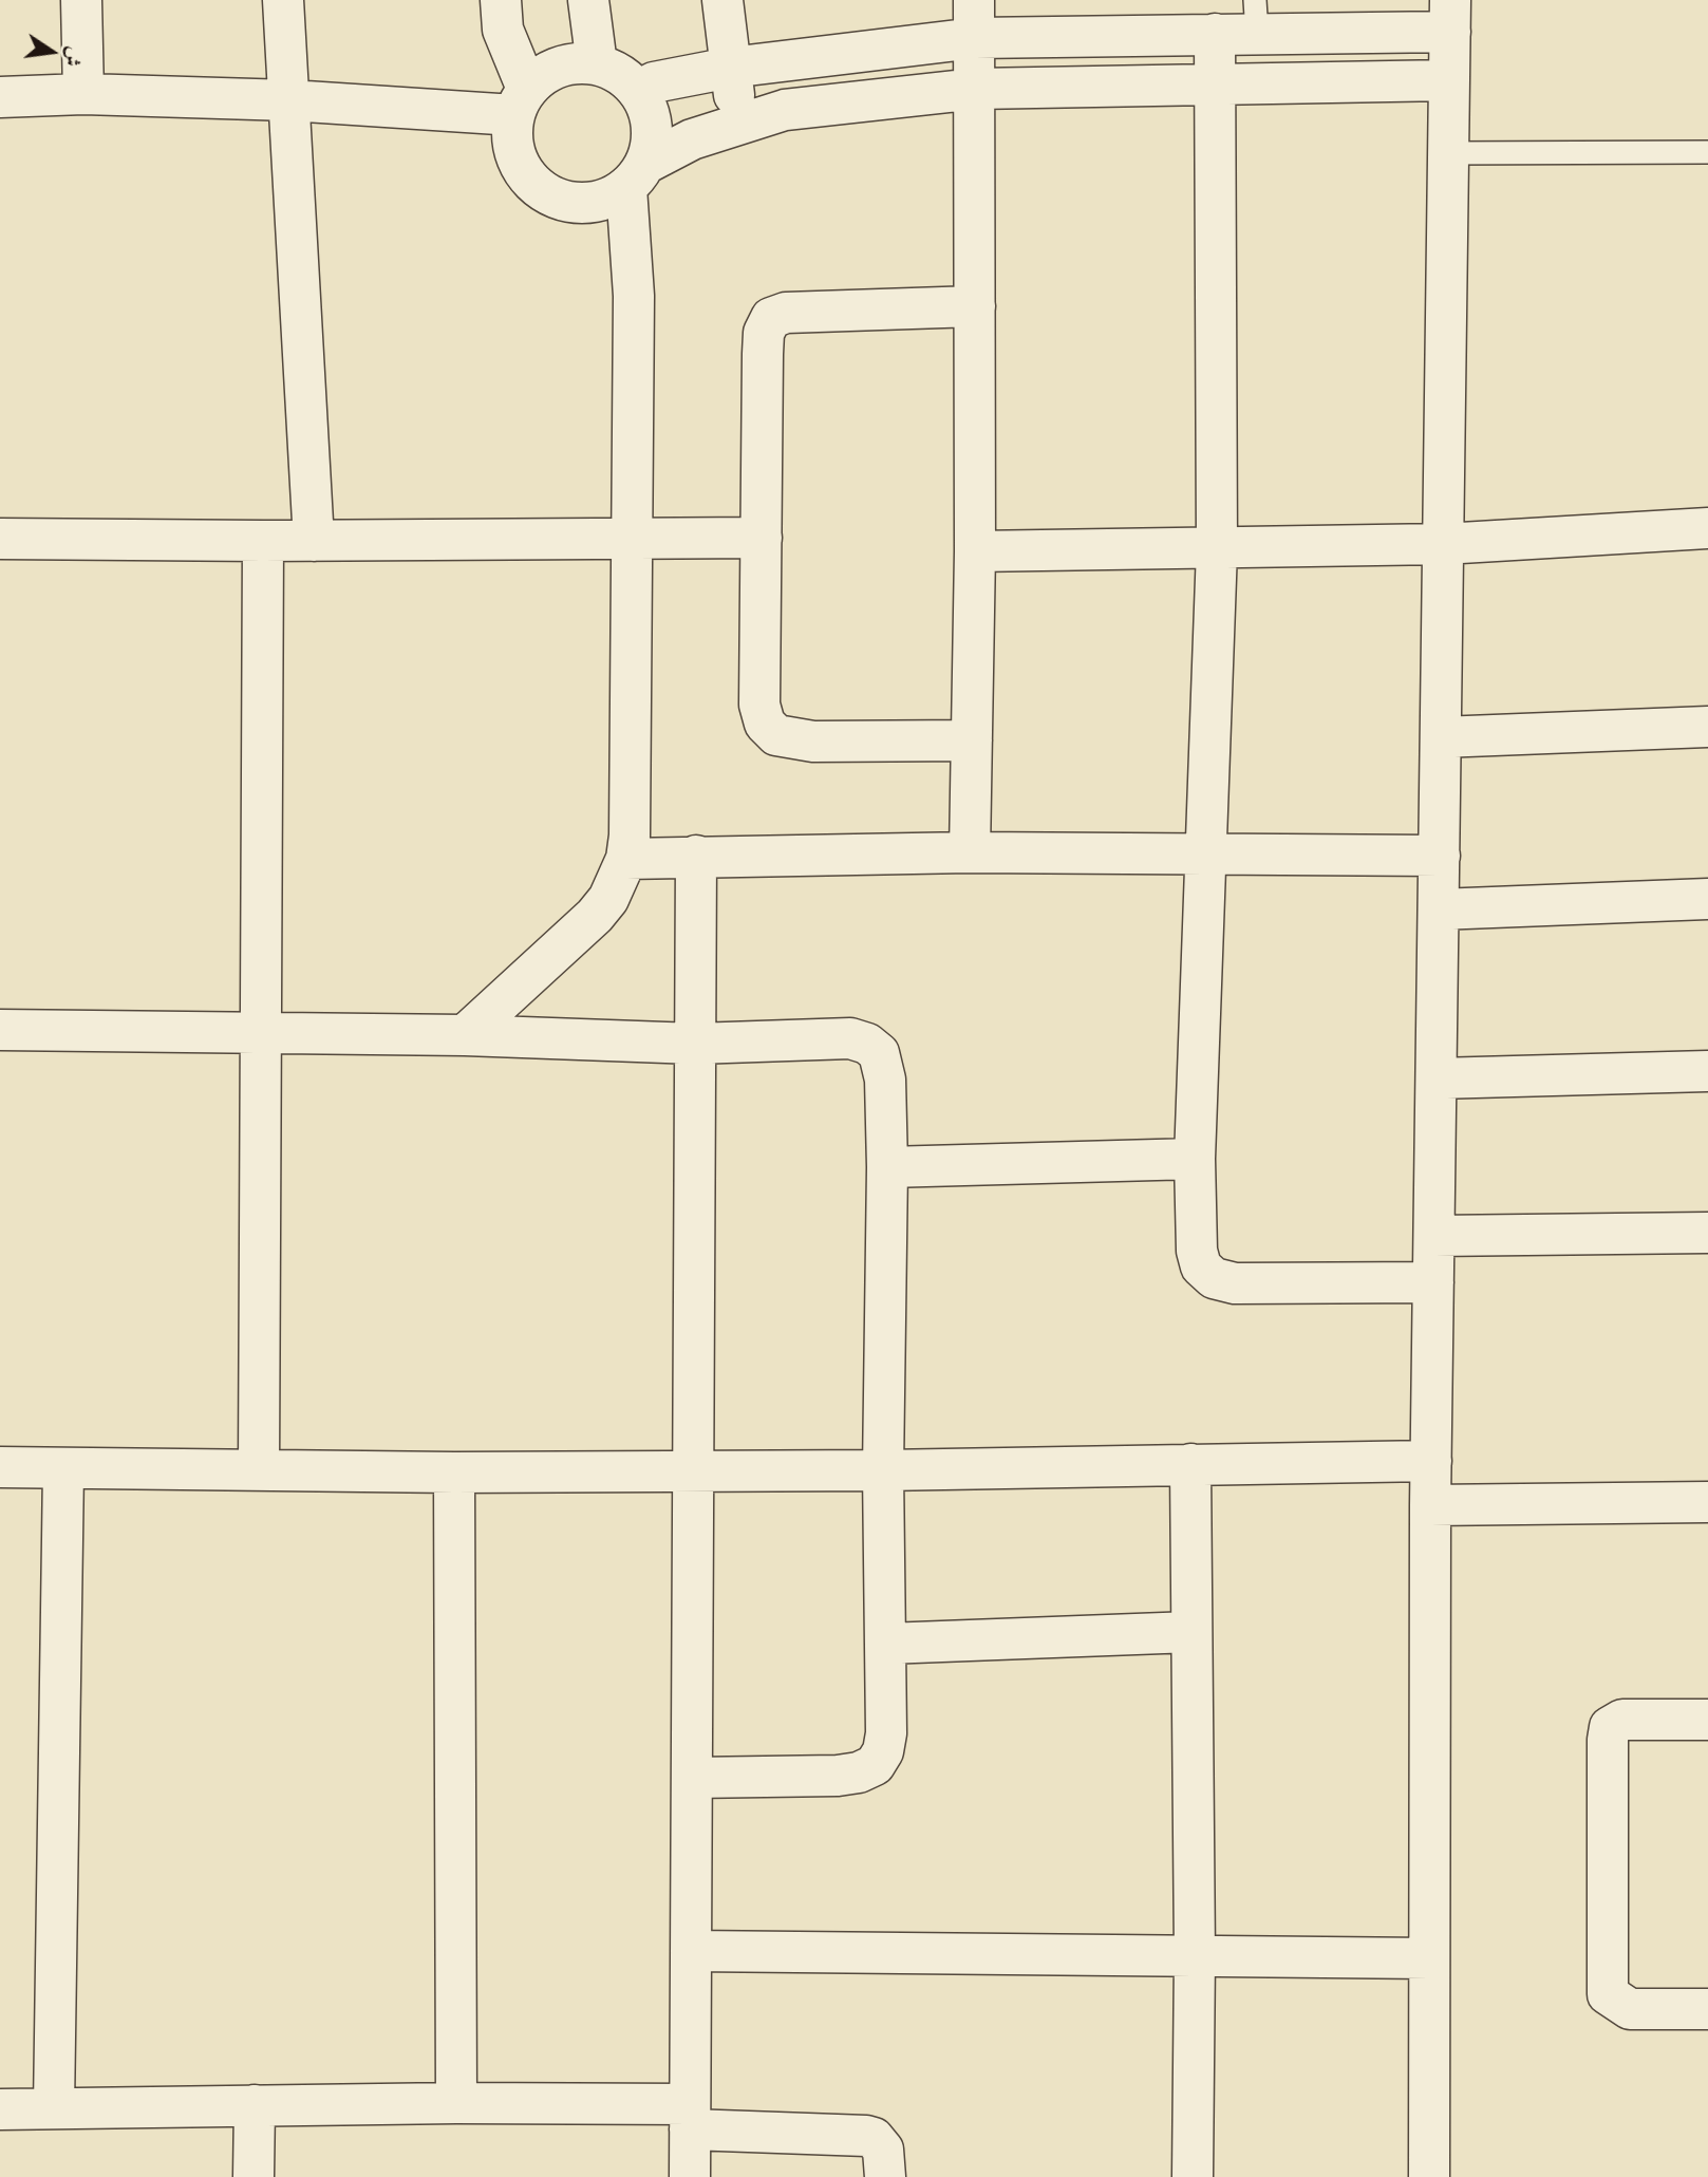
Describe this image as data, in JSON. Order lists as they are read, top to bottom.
{
  "north": "right"
}
